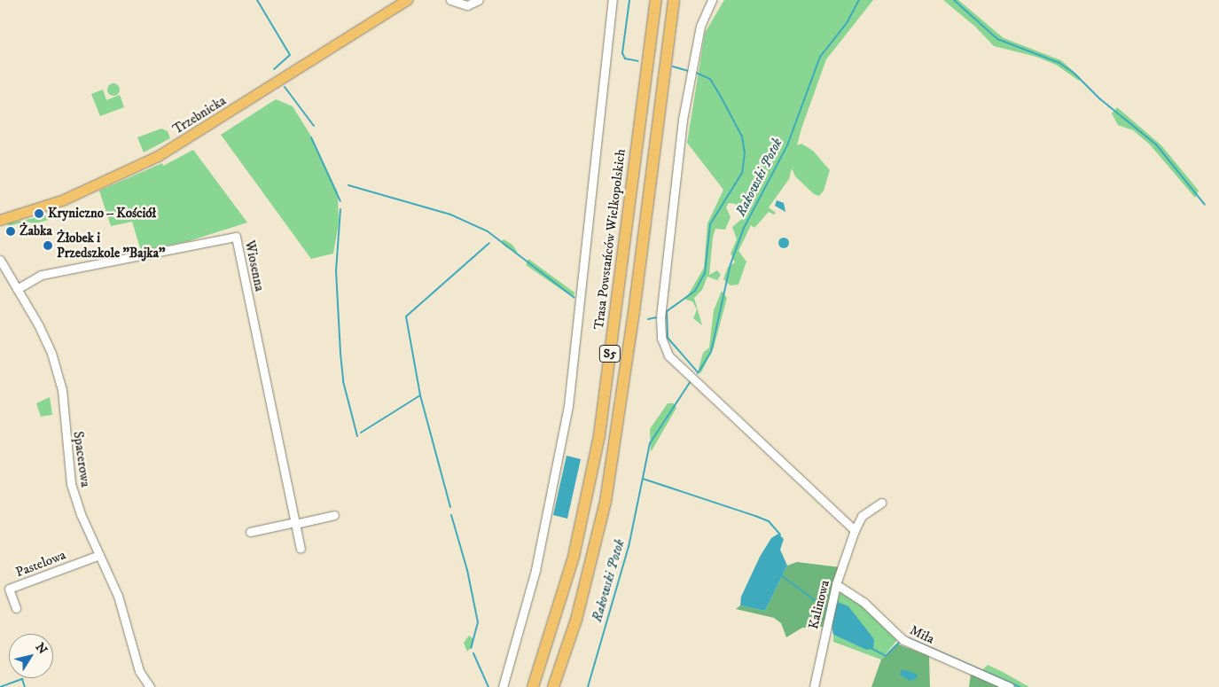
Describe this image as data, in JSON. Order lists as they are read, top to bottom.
{
  "streets": {
    "highway": ["Trasa Powstańców Wielkopolskich", "S5"],
    "main road": ["Trzebnicka"],
    "street": [
      "Wiosenna",
      "Spacerowa",
      "Pastelowa",
      "Kalinowa",
      "Miła"
    ]
  },
  "crossings": [
    ["Wiosenna", "Spacerowa"],
    ["Spacerowa", "Pastelowa"],
    ["Kalinowa", "Miła"]
  ],
  "water": ["Rakowski Potok"],
  "places": ["Kryniczno – Kościół", "Żabka", "Żłobek i Przedszkole \"Bajka\""],
  "north": "top right"
}
